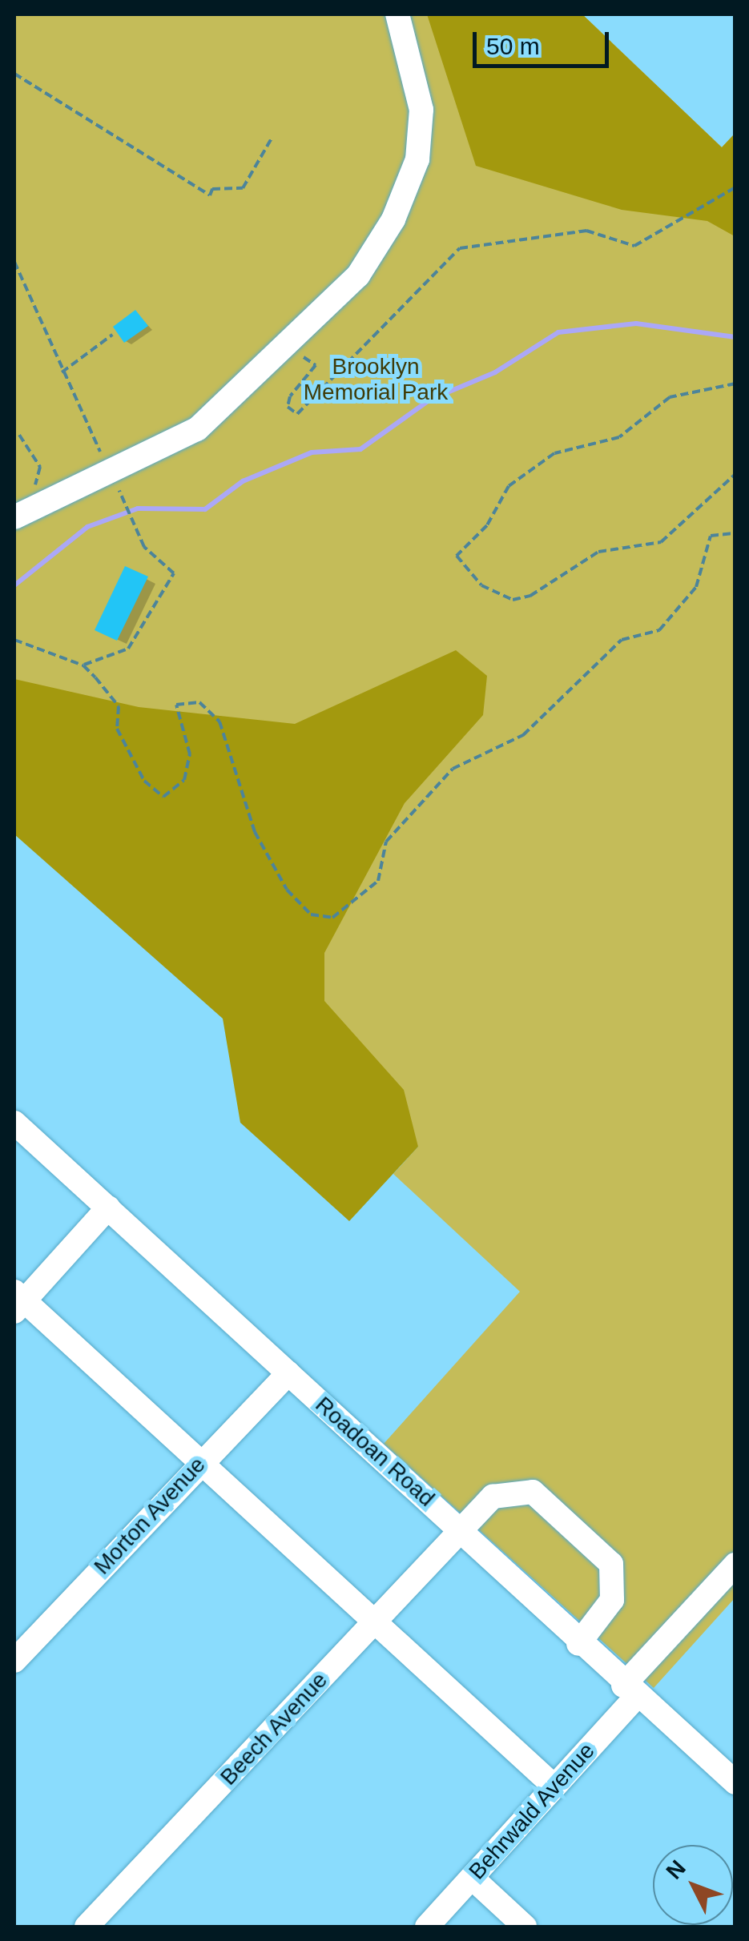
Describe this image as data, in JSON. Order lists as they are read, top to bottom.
{
  "streets": {
    "street": [
      "Roadoan Road",
      "Morton Avenue",
      "Beech Avenue",
      "Behrwald Avenue"
    ]
  },
  "crossings": [
    ["Roadoan Road", "Morton Avenue"],
    ["Roadoan Road", "Beech Avenue"],
    ["Roadoan Road", "Behrwald Avenue"]
  ],
  "parks": ["Brooklyn Memorial Park"],
  "scale_bar": "50 m",
  "north": "top left"
}
